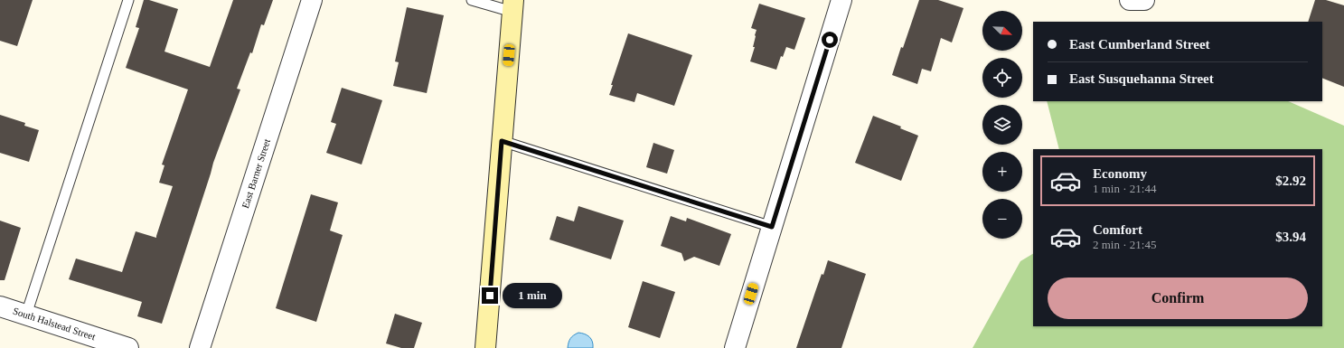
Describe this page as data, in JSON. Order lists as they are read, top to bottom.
{
  "streets": {
    "street": ["East Barner Street", "South Halstead Street"]
  },
  "north": "bottom right",
  "page": {
    "map_buttons": ["+", "−"],
    "banner": ["East Cumberland Street", "East Susquehanna Street"],
    "list": [
      {
        "name": "Economy",
        "note": "1 min · 21:44",
        "value": "$2.92"
      },
      {
        "name": "Comfort",
        "note": "2 min · 21:45",
        "value": "$3.94"
      }
    ],
    "buttons": "Confirm",
    "bubble": "1 min"
  }
}
